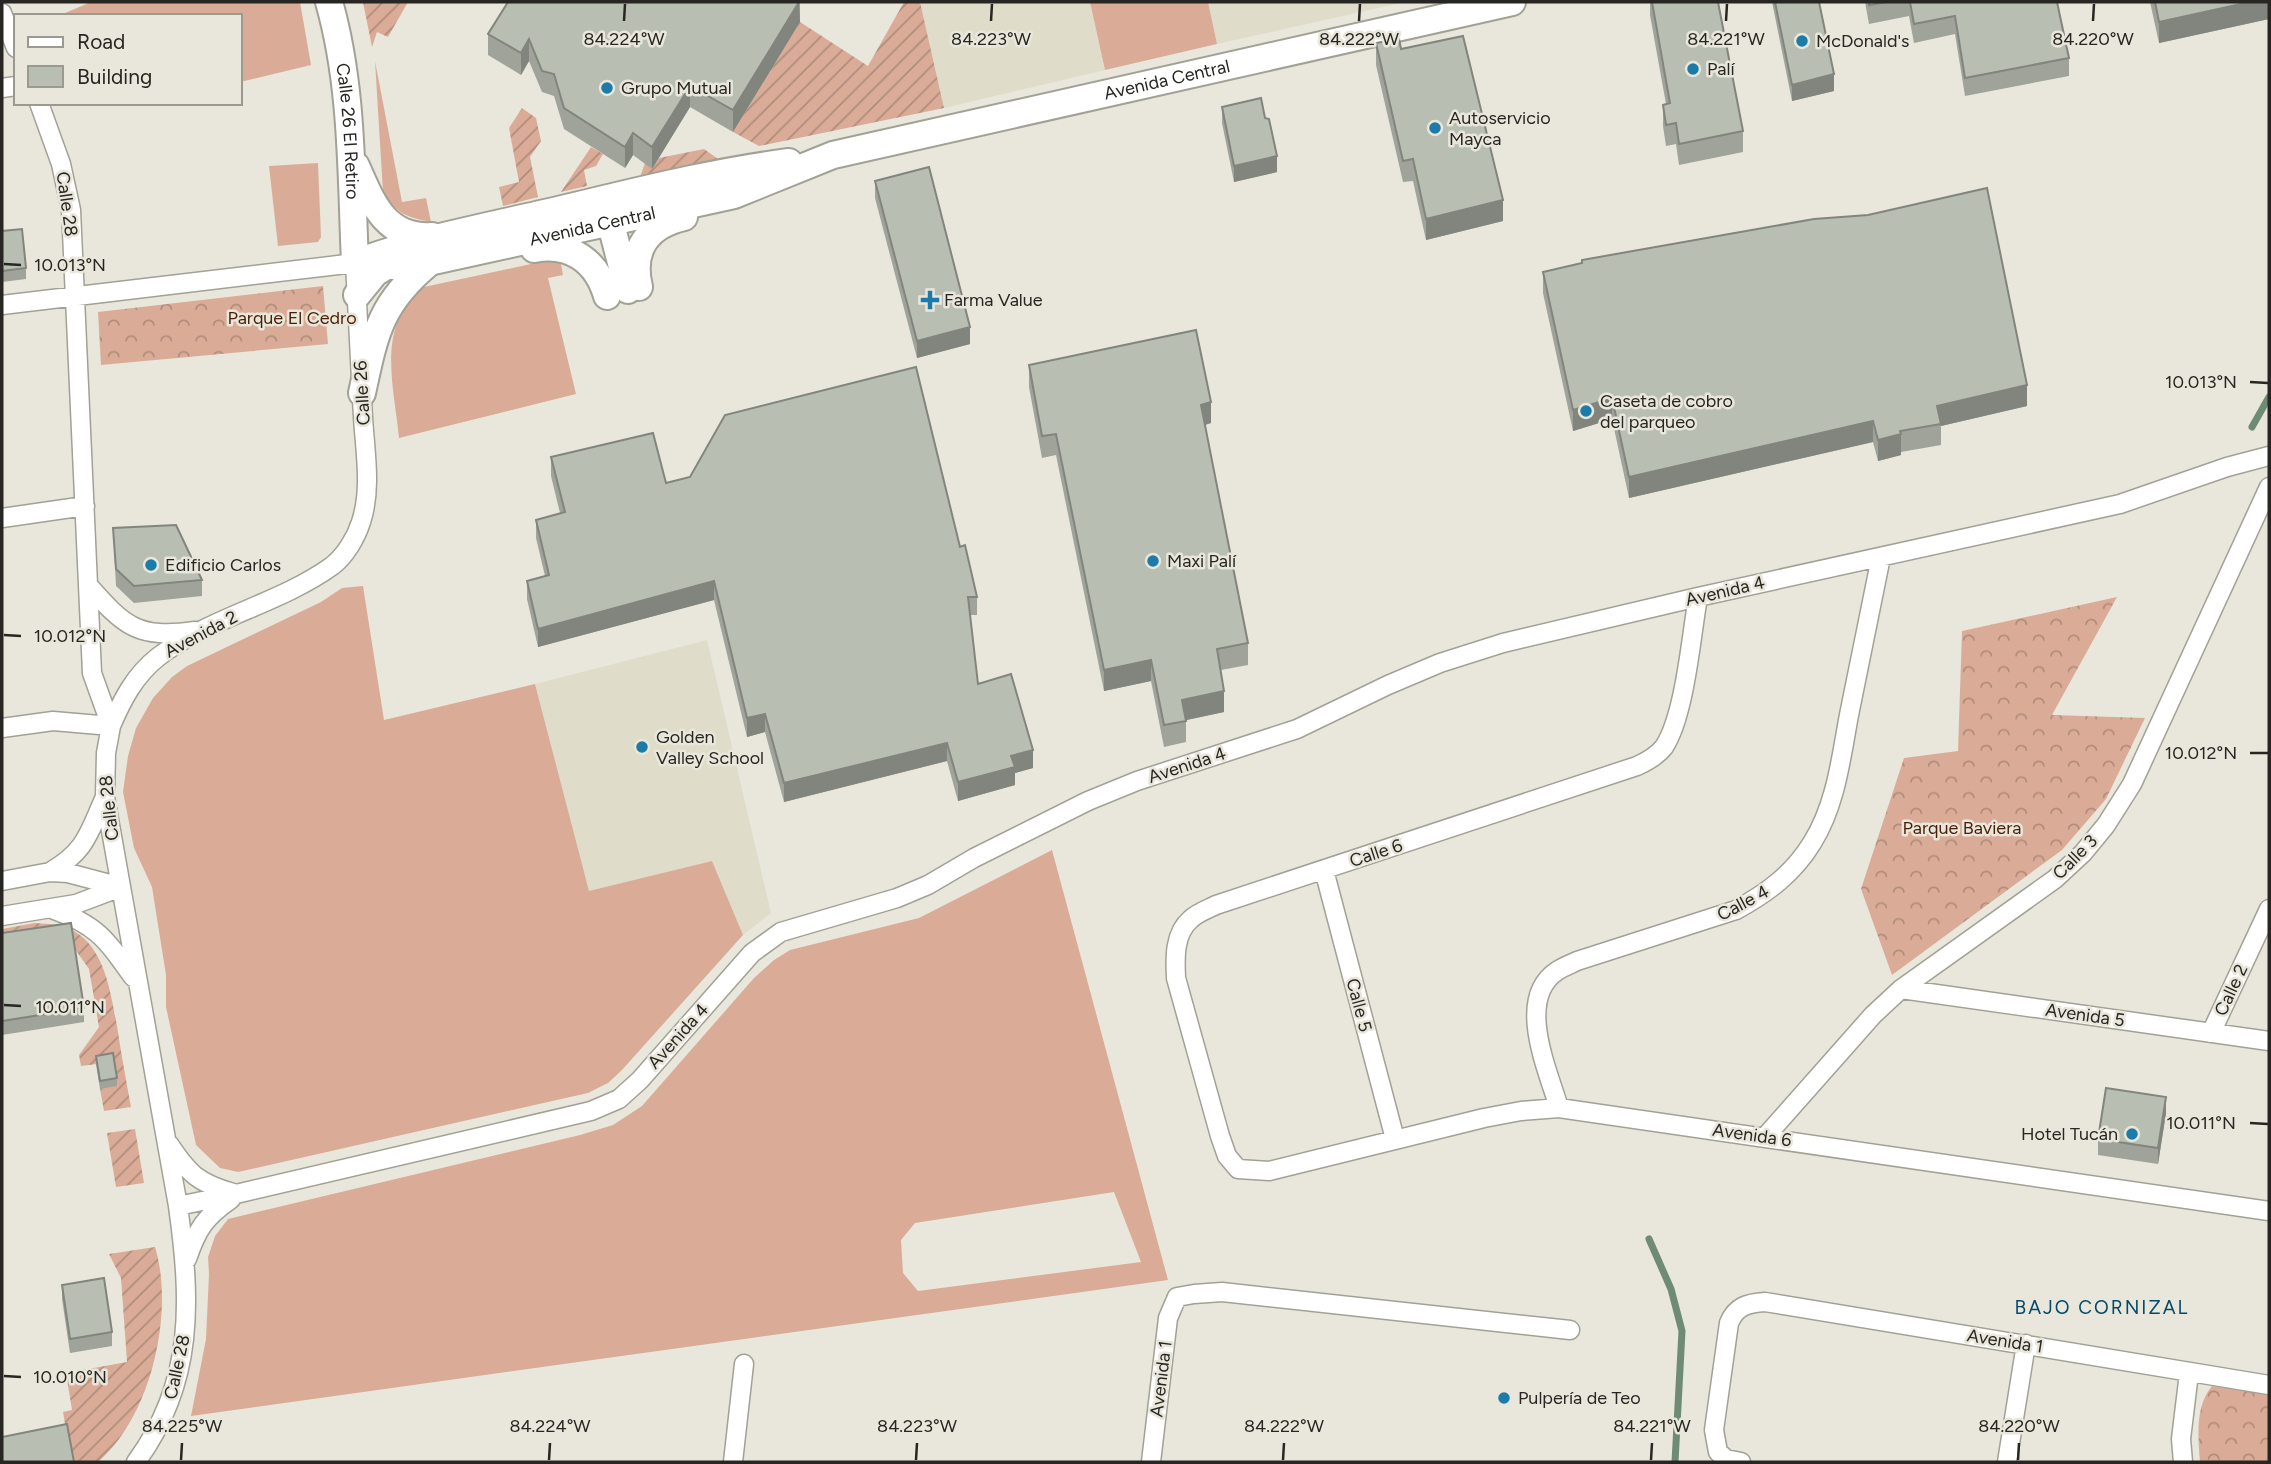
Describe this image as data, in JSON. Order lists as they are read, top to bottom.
{
  "streets": {
    "street": [
      "Avenida Central",
      "Calle 26 El Retiro",
      "Calle 28",
      "Calle 26",
      "Avenida 4",
      "Avenida 2",
      "Calle 6",
      "Calle 3",
      "Calle 4",
      "Calle 2",
      "Calle 5",
      "Avenida 5",
      "Avenida 6",
      "Avenida 1"
    ]
  },
  "crossings": [
    ["Avenida Central", "Calle 26 El Retiro"],
    ["Avenida Central", "Calle 28"],
    ["Avenida Central", "Calle 26"],
    ["Calle 26 El Retiro", "Calle 26"],
    ["Calle 28", "Avenida 4"],
    ["Calle 28", "Avenida 2"],
    ["Calle 26", "Avenida 2"],
    ["Avenida 4", "Calle 6"],
    ["Avenida 4", "Calle 4"],
    ["Calle 6", "Calle 5"],
    ["Calle 6", "Avenida 6"],
    ["Calle 3", "Avenida 5"],
    ["Calle 3", "Avenida 6"],
    ["Calle 4", "Avenida 6"],
    ["Calle 2", "Avenida 5"],
    ["Calle 5", "Avenida 6"]
  ],
  "districts": ["BAJO CORNIZAL"],
  "parks": ["Parque El Cedro", "Parque Baviera"],
  "places": {
    "other": [
      "McDonald's",
      "Palí",
      "Grupo Mutual",
      "Autoservicio Mayca",
      "Caseta de cobro del parqueo",
      "Maxi Palí",
      "Edificio Carlos",
      "Golden Valley School",
      "Hotel Tucán",
      "Pulpería de Teo"
    ],
    "health": ["Farma Value"]
  },
  "legend": ["Road", "Building"],
  "coordinates": [
    "84.224°W",
    "84.223°W",
    "84.222°W",
    "84.221°W",
    "84.220°W",
    "10.013°N",
    "10.012°N",
    "10.011°N",
    "10.010°N",
    "84.225°W"
  ]
}
